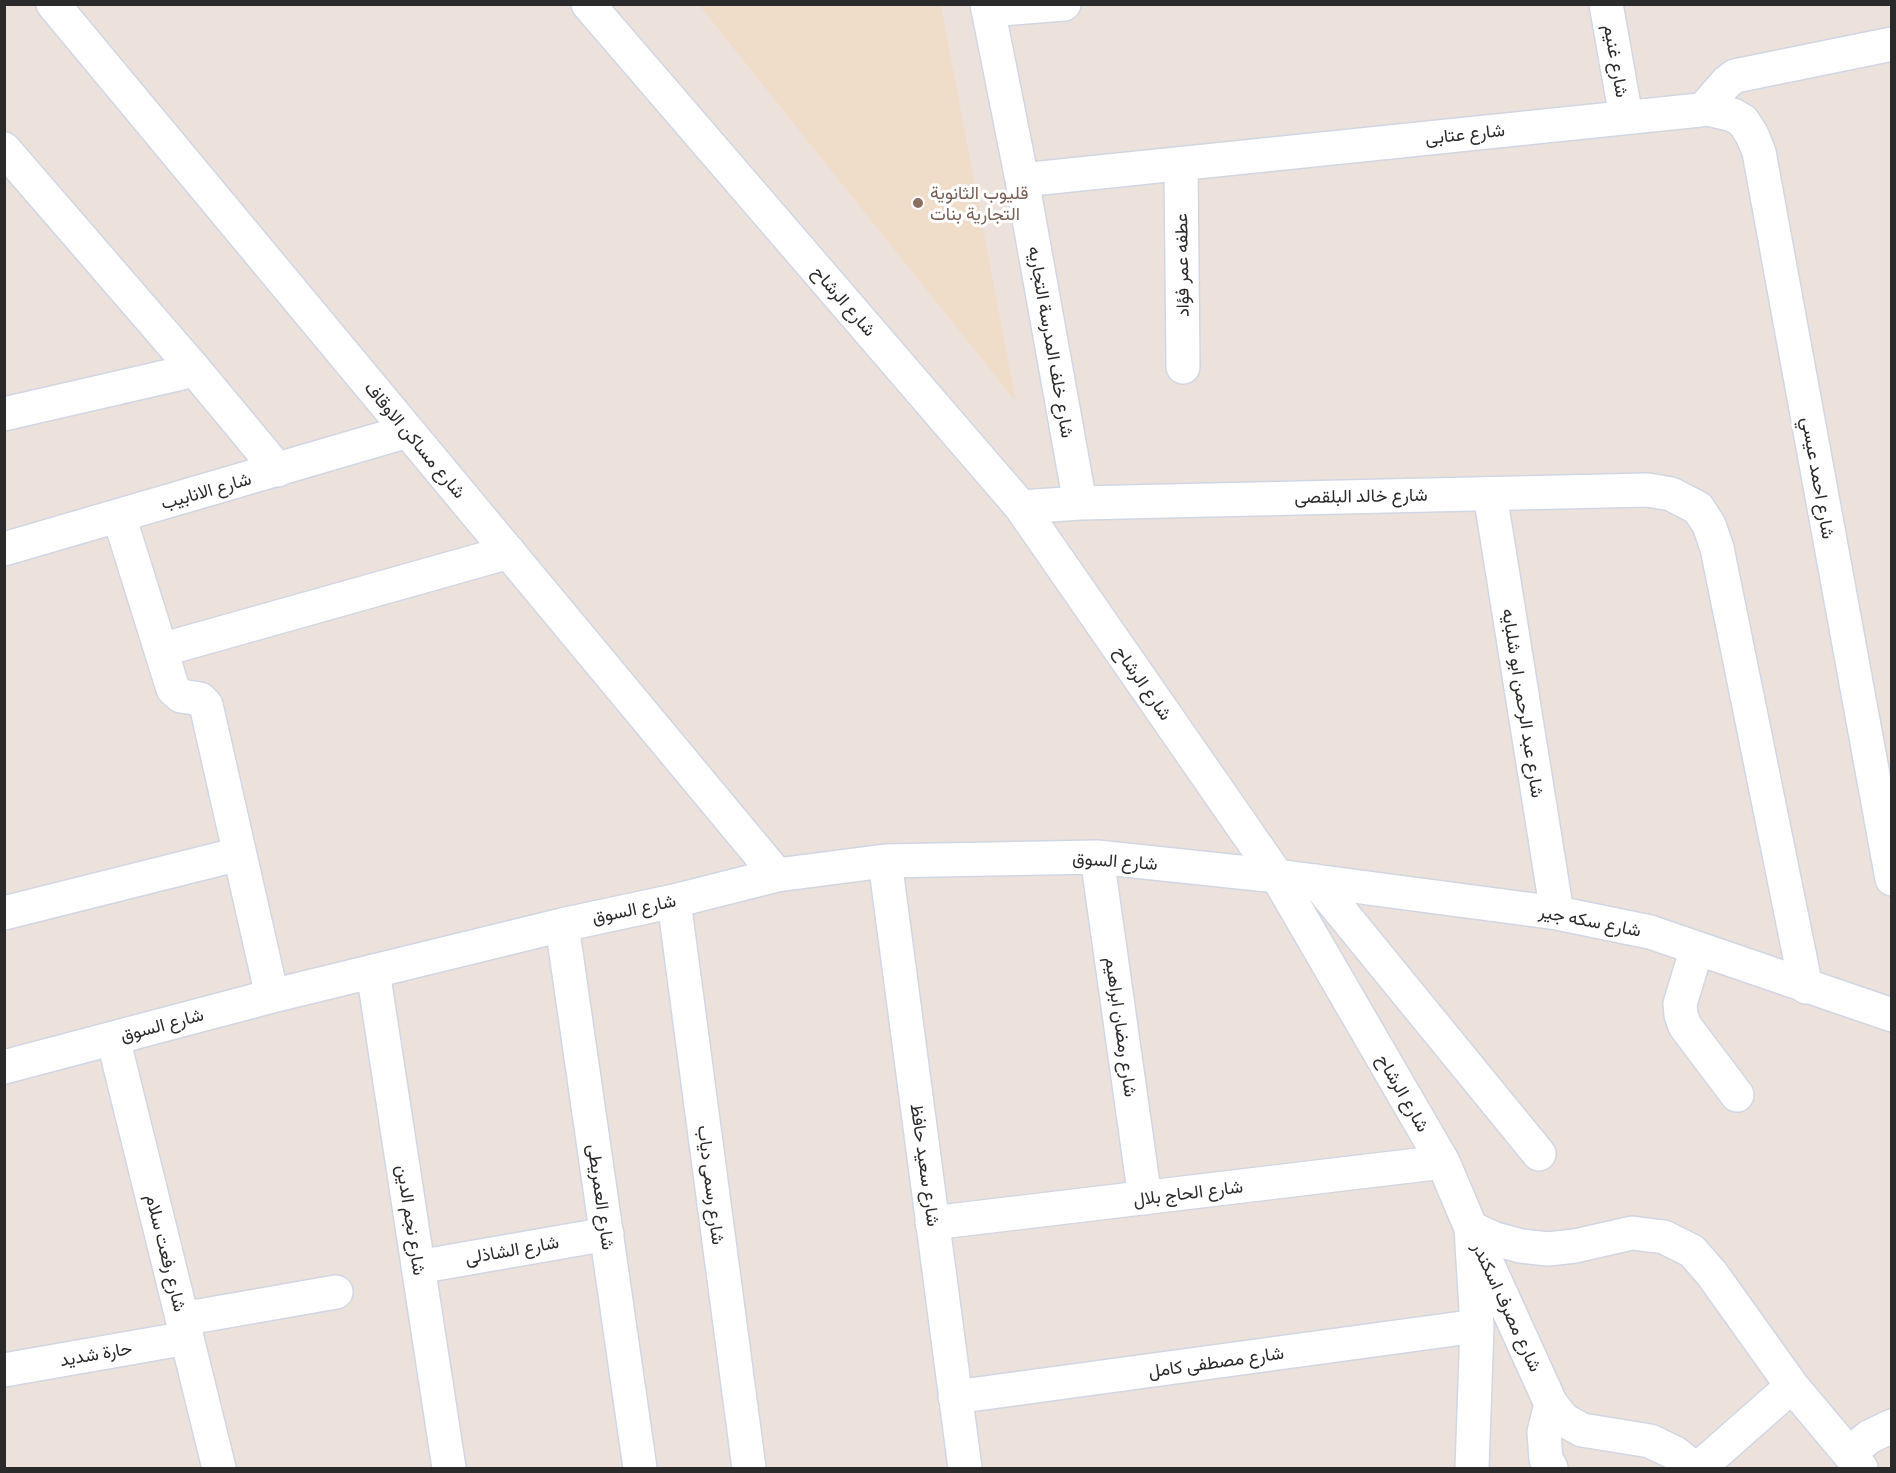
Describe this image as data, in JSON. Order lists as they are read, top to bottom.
{
  "streets": {
    "street": [
      "شارع غنيم",
      "شارع عتابى",
      "عطفه عمر فؤاد",
      "شارع الرشاح",
      "شارع خلف المدرسة التجاريه",
      "شارع مساكن الاوقاف",
      "شارع احمد عيسي",
      "شارع الانابيب",
      "شارع خالد البلقصى",
      "شارع عبد الرحمن ابو شلبايه",
      "شارع السوق",
      "شارع سكه جير",
      "شارع رمضان ابراهيم",
      "شارع سعيد حافظ",
      "شارع رسمى دياب",
      "شارع الحاج بلال",
      "شارع العمريطى",
      "شارع نجم الدين",
      "شارع الشاذلى",
      "شارع رفعت سلام",
      "شارع مصرف اسكندر",
      "حارة شديد",
      "شارع مصطفى كامل"
    ]
  },
  "crossings": [
    ["شارع غنيم", "شارع عتابى"],
    ["شارع عتابى", "عطفه عمر فؤاد"],
    ["شارع عتابى", "شارع خلف المدرسة التجاريه"],
    ["شارع عتابى", "شارع احمد عيسي"],
    ["شارع الرشاح", "شارع خالد البلقصى"],
    ["شارع الرشاح", "شارع السوق"],
    ["شارع الرشاح", "شارع سكه جير"],
    ["شارع الرشاح", "شارع الحاج بلال"],
    ["شارع الرشاح", "شارع مصرف اسكندر"],
    ["شارع الرشاح", "شارع مصطفى كامل"],
    ["شارع خلف المدرسة التجاريه", "شارع خالد البلقصى"],
    ["شارع مساكن الاوقاف", "شارع الانابيب"],
    ["شارع مساكن الاوقاف", "شارع السوق"],
    ["شارع خالد البلقصى", "شارع عبد الرحمن ابو شلبايه"],
    ["شارع خالد البلقصى", "شارع سكه جير"],
    ["شارع عبد الرحمن ابو شلبايه", "شارع سكه جير"],
    ["شارع السوق", "شارع سكه جير"],
    ["شارع السوق", "شارع رمضان ابراهيم"],
    ["شارع السوق", "شارع سعيد حافظ"],
    ["شارع السوق", "شارع رسمى دياب"],
    ["شارع السوق", "شارع العمريطى"],
    ["شارع السوق", "شارع نجم الدين"],
    ["شارع السوق", "شارع رفعت سلام"],
    ["شارع رمضان ابراهيم", "شارع الحاج بلال"],
    ["شارع سعيد حافظ", "شارع الحاج بلال"],
    ["شارع سعيد حافظ", "شارع مصطفى كامل"],
    ["شارع العمريطى", "شارع الشاذلى"],
    ["شارع نجم الدين", "شارع الشاذلى"],
    ["شارع رفعت سلام", "حارة شديد"]
  ],
  "places": ["قليوب الثانوية التجارية بنات"]
}
